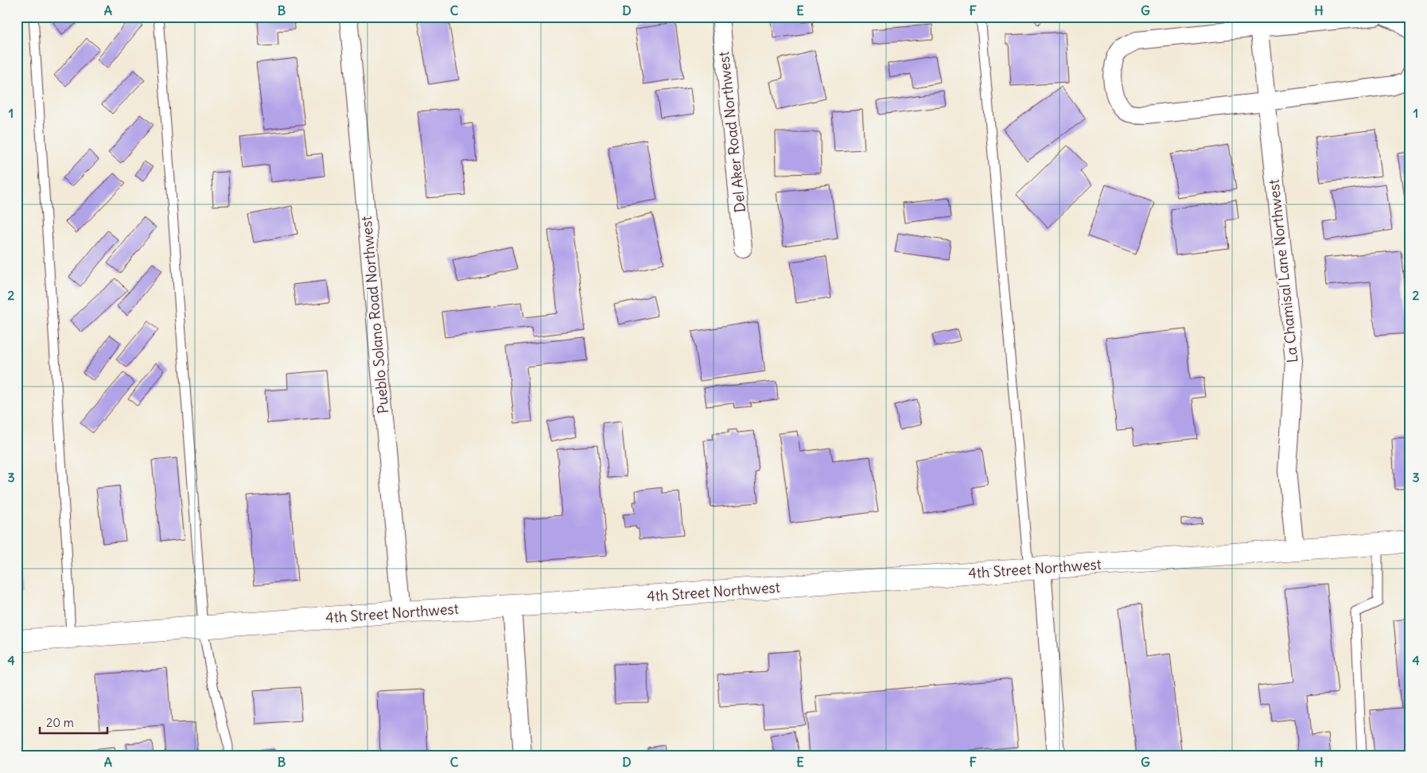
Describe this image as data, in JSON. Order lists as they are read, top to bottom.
{
  "streets": {
    "main road": ["4th Street Northwest"],
    "street": ["Del Aker Road Northwest", "La Chamisal Lane Northwest", "Pueblo Solano Road Northwest"]
  },
  "crossings": [
    ["La Chamisal Lane Northwest", "4th Street Northwest"],
    ["Pueblo Solano Road Northwest", "4th Street Northwest"]
  ],
  "scale_bar": "20 m",
  "grid": {
    "columns": [
      "A",
      "B",
      "C",
      "D",
      "E",
      "F",
      "G",
      "H"
    ],
    "rows": [
      "1",
      "2",
      "3",
      "4"
    ]
  }
}
